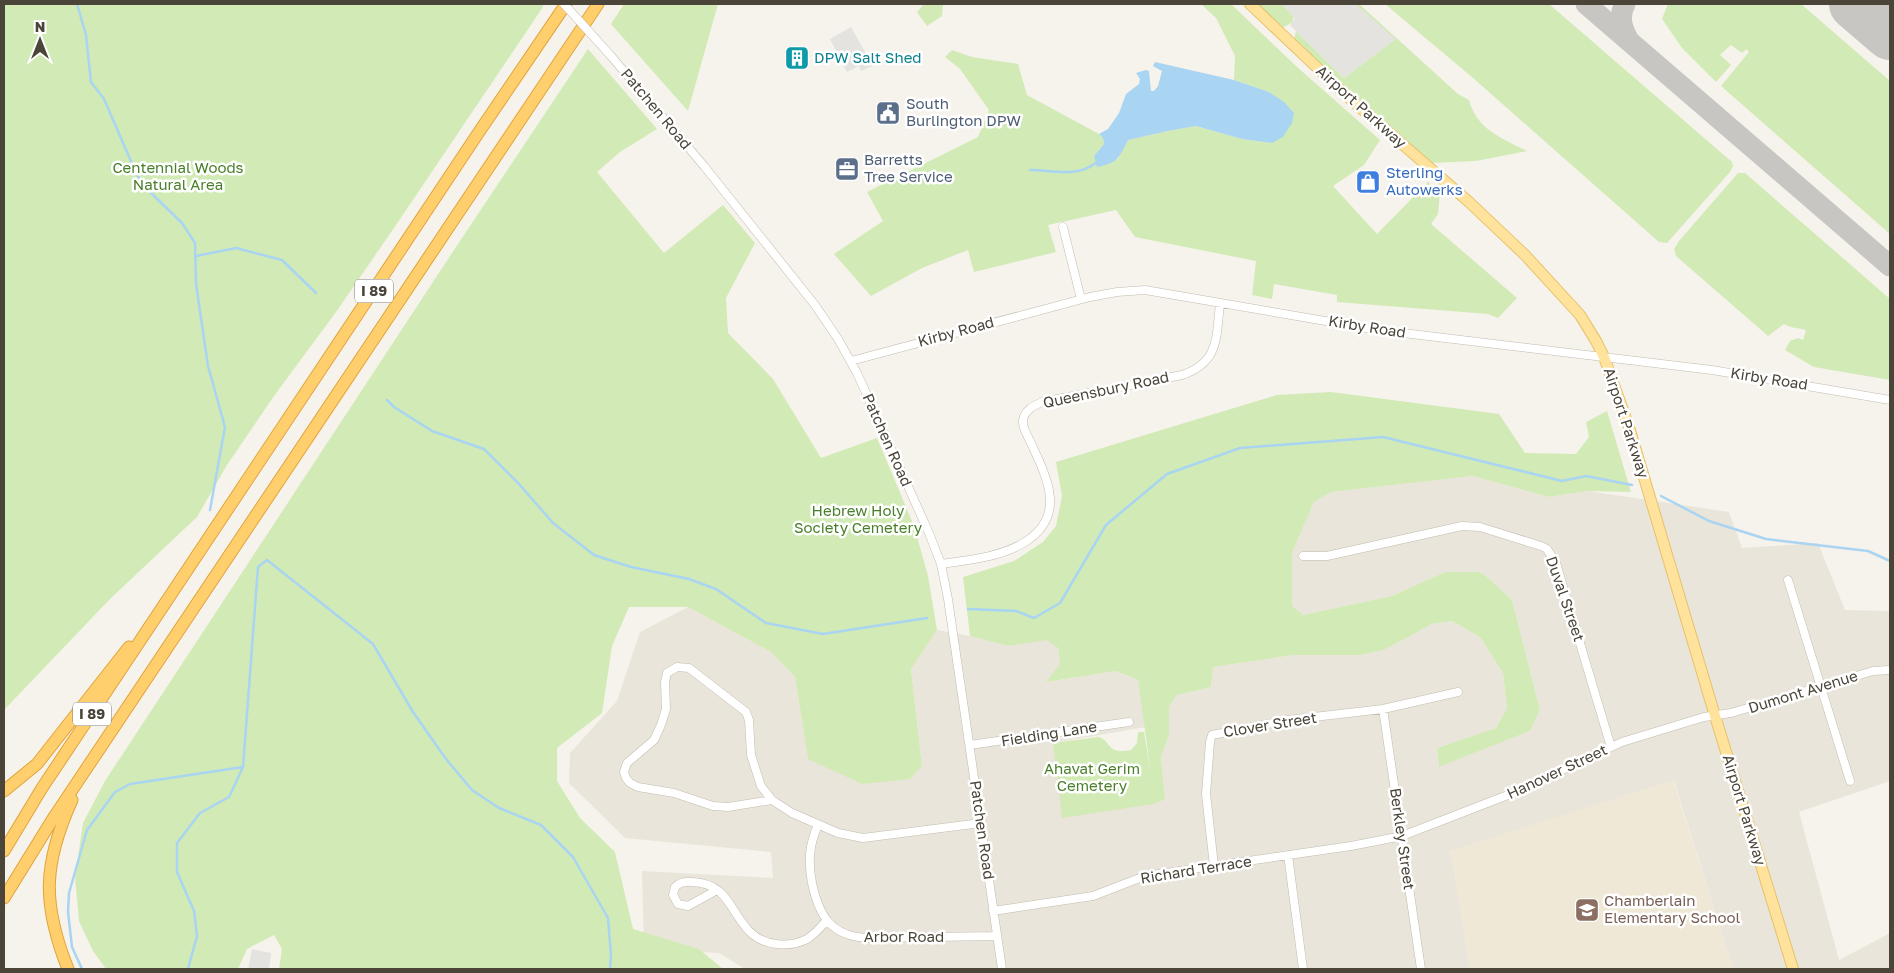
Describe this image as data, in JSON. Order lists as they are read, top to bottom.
{
  "streets": {
    "highway": ["I 89"],
    "main road": ["Airport Parkway"],
    "street": [
      "Patchen Road",
      "Kirby Road",
      "Queensbury Road",
      "Duval Street",
      "Dumont Avenue",
      "Clover Street",
      "Fielding Lane",
      "Hanover Street",
      "Berkley Street",
      "Richard Terrace",
      "Arbor Road"
    ]
  },
  "crossings": [
    ["Airport Parkway", "Kirby Road"],
    ["Airport Parkway", "Dumont Avenue"],
    ["Airport Parkway", "Hanover Street"],
    ["Patchen Road", "I 89"],
    ["Patchen Road", "Kirby Road"],
    ["Patchen Road", "Queensbury Road"],
    ["Patchen Road", "Fielding Lane"],
    ["Patchen Road", "Richard Terrace"],
    ["Patchen Road", "Arbor Road"],
    ["Kirby Road", "Queensbury Road"],
    ["Duval Street", "Hanover Street"],
    ["Dumont Avenue", "Hanover Street"],
    ["Clover Street", "Berkley Street"],
    ["Clover Street", "Richard Terrace"],
    ["Hanover Street", "Berkley Street"],
    ["Hanover Street", "Richard Terrace"],
    ["Berkley Street", "Richard Terrace"]
  ],
  "parks": ["Centennial Woods Natural Area", "Hebrew Holy Society Cemetery", "Ahavat Gerim Cemetery"],
  "places": {
    "building": ["DPW Salt Shed"],
    "public building": ["South Burlington DPW"],
    "office": ["Barretts Tree Service"],
    "shop": ["Sterling Autowerks"],
    "school or university": ["Chamberlain Elementary School"]
  },
  "north": "top"
}
